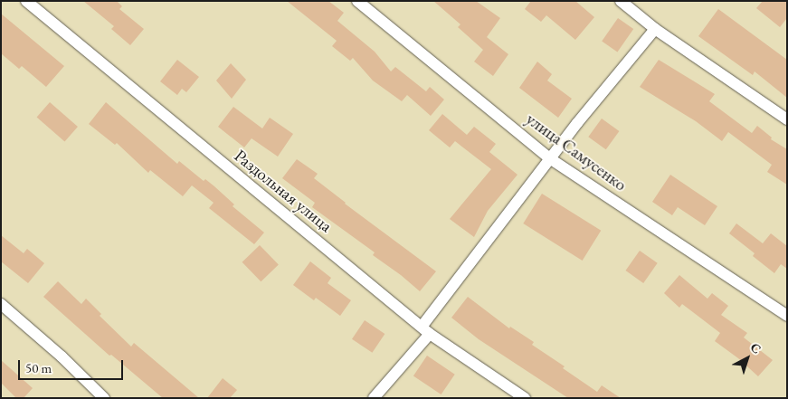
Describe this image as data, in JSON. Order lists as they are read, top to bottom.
{
  "streets": {
    "street": ["улица Самусенко", "Раздольная улица"]
  },
  "scale_bar": "50 m",
  "north": "top right"
}
